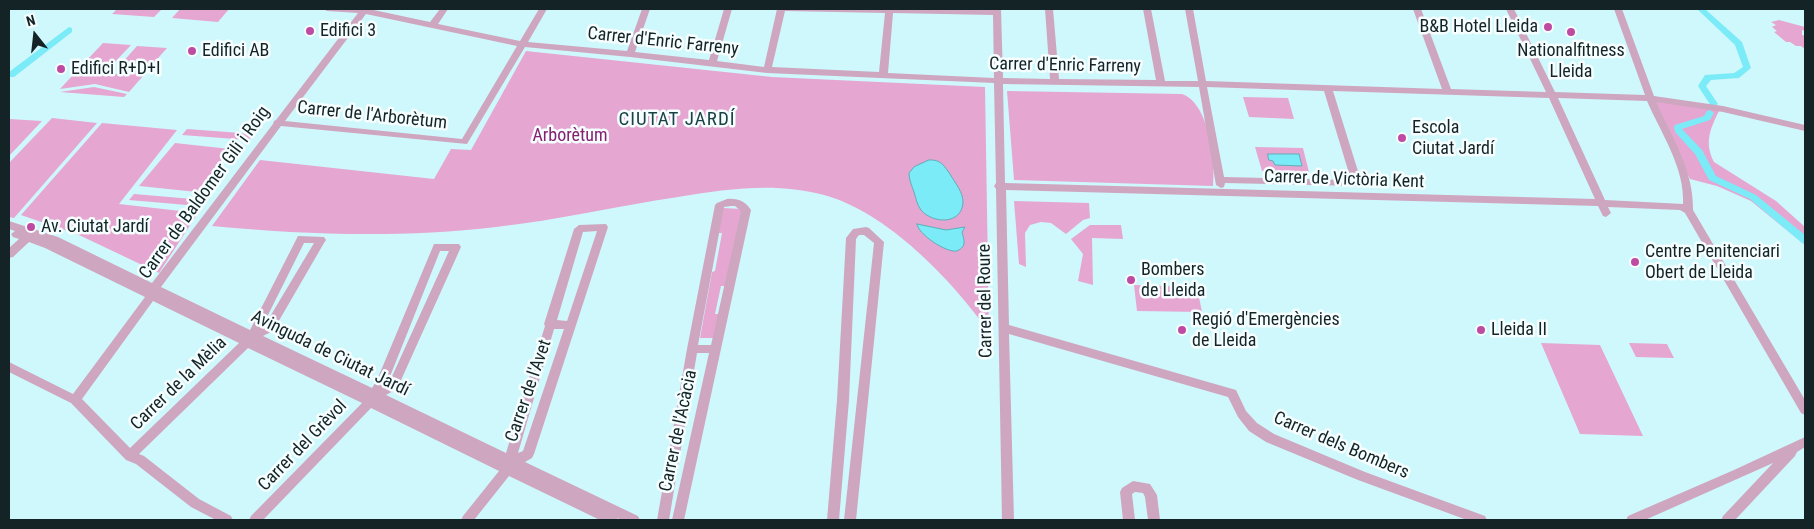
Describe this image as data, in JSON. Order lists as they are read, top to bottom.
{
  "streets": {
    "street": [
      "Carrer d'Enric Farreny",
      "Carrer de l'Arborètum",
      "Carrer de Victòria Kent",
      "Carrer de Baldomer Gili i Roig",
      "Carrer del Roure",
      "Avinguda de Ciutat Jardí",
      "Carrer de la Mèlia",
      "Carrer de l'Avet",
      "Carrer de l'Acàcia",
      "Carrer del Grèvol",
      "Carrer dels Bombers"
    ]
  },
  "crossings": [
    ["Carrer d'Enric Farreny", "Carrer de l'Arborètum"],
    ["Carrer d'Enric Farreny", "Carrer de Victòria Kent"],
    ["Carrer d'Enric Farreny", "Carrer de Baldomer Gili i Roig"],
    ["Carrer d'Enric Farreny", "Carrer del Roure"],
    ["Carrer de l'Arborètum", "Carrer de Baldomer Gili i Roig"],
    ["Carrer de Victòria Kent", "Carrer del Roure"],
    ["Carrer de Baldomer Gili i Roig", "Avinguda de Ciutat Jardí"],
    ["Carrer del Roure", "Carrer dels Bombers"],
    ["Avinguda de Ciutat Jardí", "Carrer de la Mèlia"],
    ["Avinguda de Ciutat Jardí", "Carrer de l'Avet"],
    ["Avinguda de Ciutat Jardí", "Carrer del Grèvol"]
  ],
  "districts": ["CIUTAT JARDÍ"],
  "parks": ["Arborètum"],
  "places": [
    "B&B Hotel Lleida",
    "Edifici 3",
    "Nationalfitness Lleida",
    "Edifici AB",
    "Edifici R+D+I",
    "Escola Ciutat Jardí",
    "Av. Ciutat Jardí",
    "Centre Penitenciari Obert de Lleida",
    "Bombers de Lleida",
    "Regió d'Emergències de Lleida",
    "Lleida II"
  ],
  "north": "top"
}
